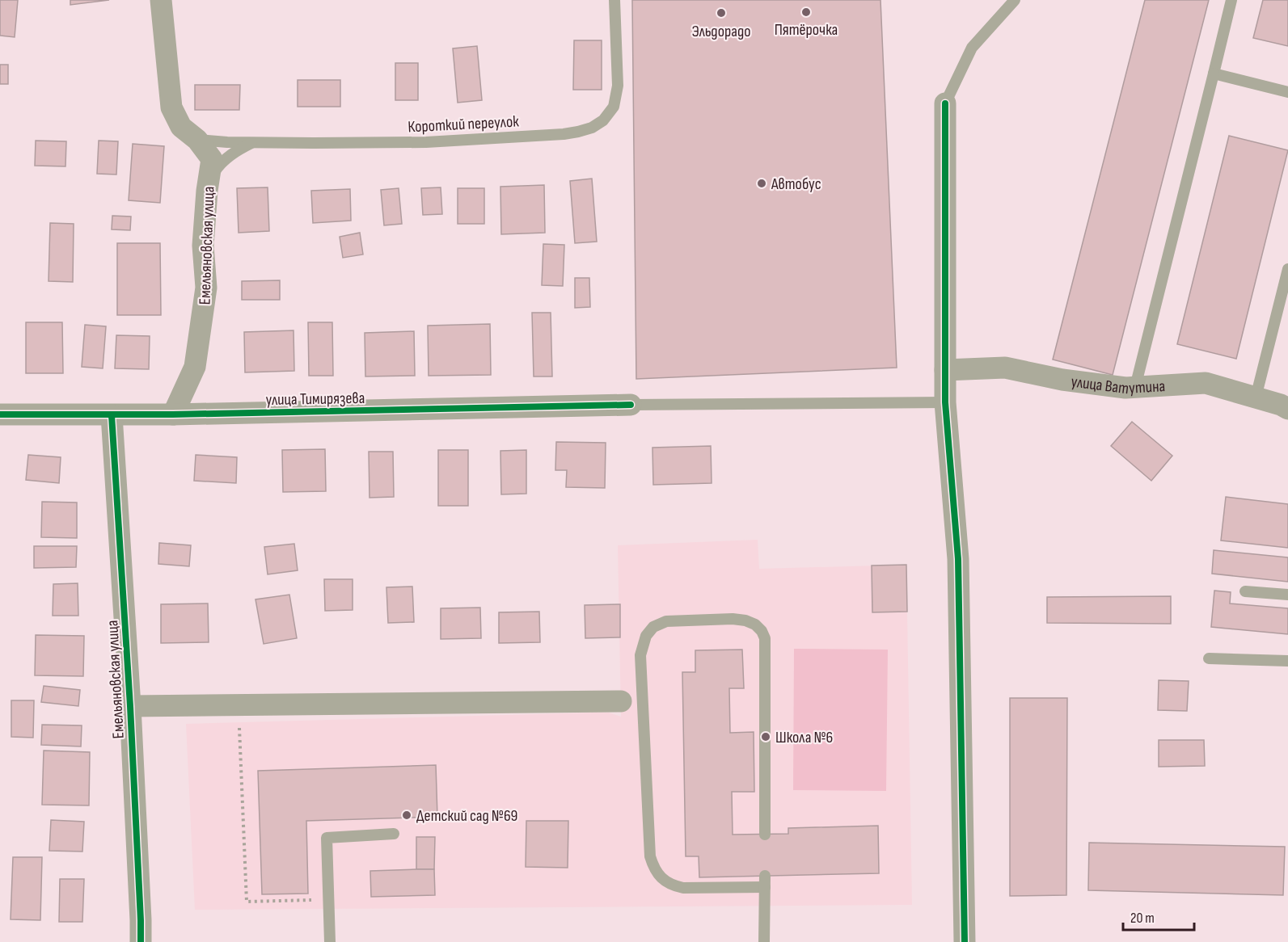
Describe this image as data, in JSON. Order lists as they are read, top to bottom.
{
  "streets": {
    "street": ["Емельяновская улица", "улица Ватутина", "улица Тимирязева"],
    "lane": ["Короткий переулок"]
  },
  "crossings": [
    ["Короткий переулок", "Емельяновская улица"],
    ["Емельяновская улица", "улица Тимирязева"]
  ],
  "places": [
    "Пятёрочка",
    "Эльдорадо",
    "Автобус",
    "Школа №6",
    "Детский сад №69"
  ],
  "scale_bar": "20 m"
}
